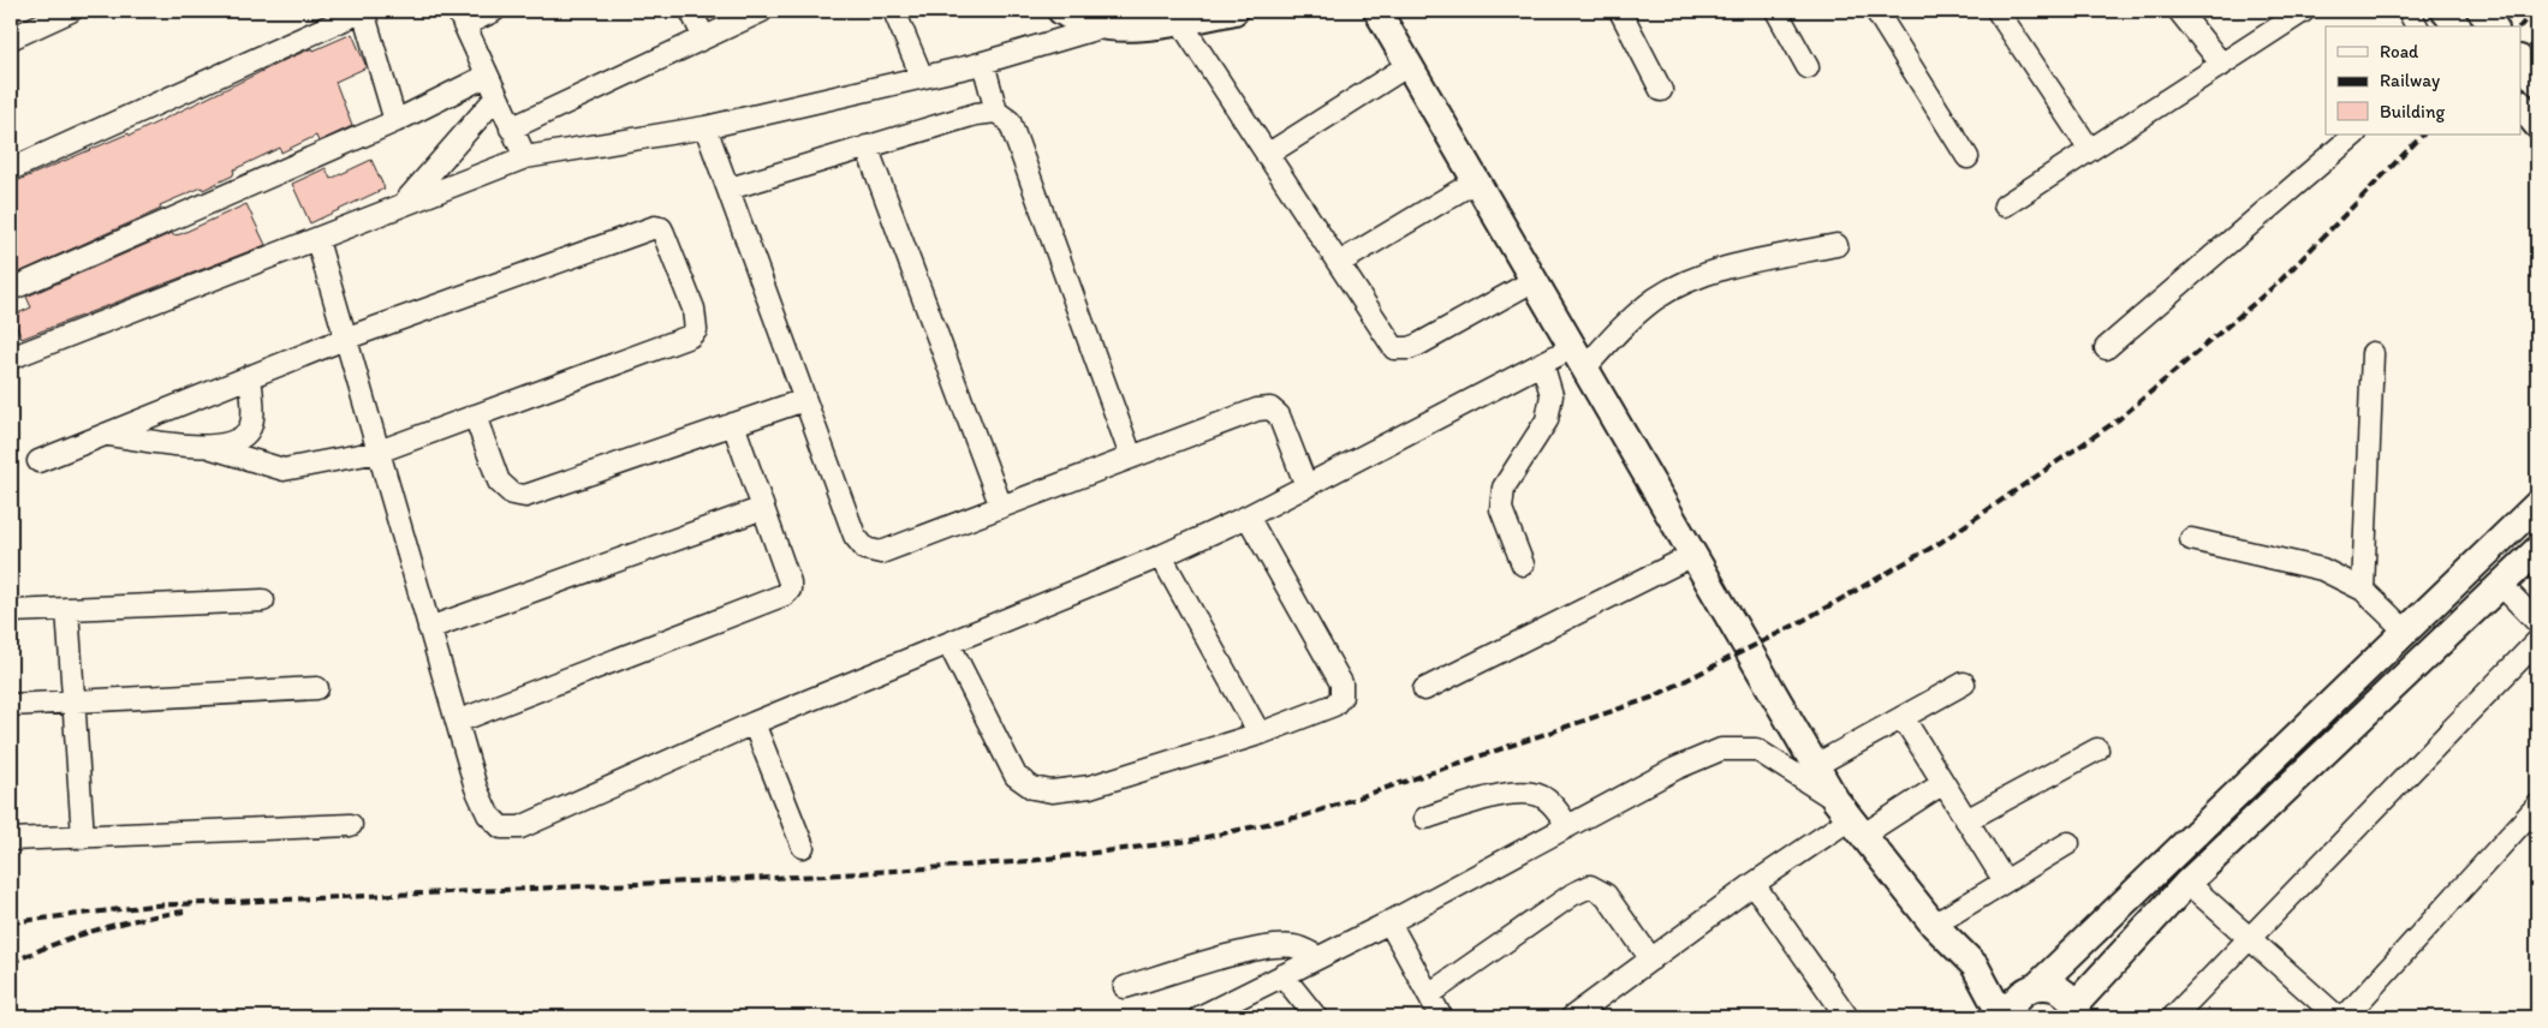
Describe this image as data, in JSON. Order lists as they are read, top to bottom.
{
  "legend": ["Road", "Railway", "Building"]
}
